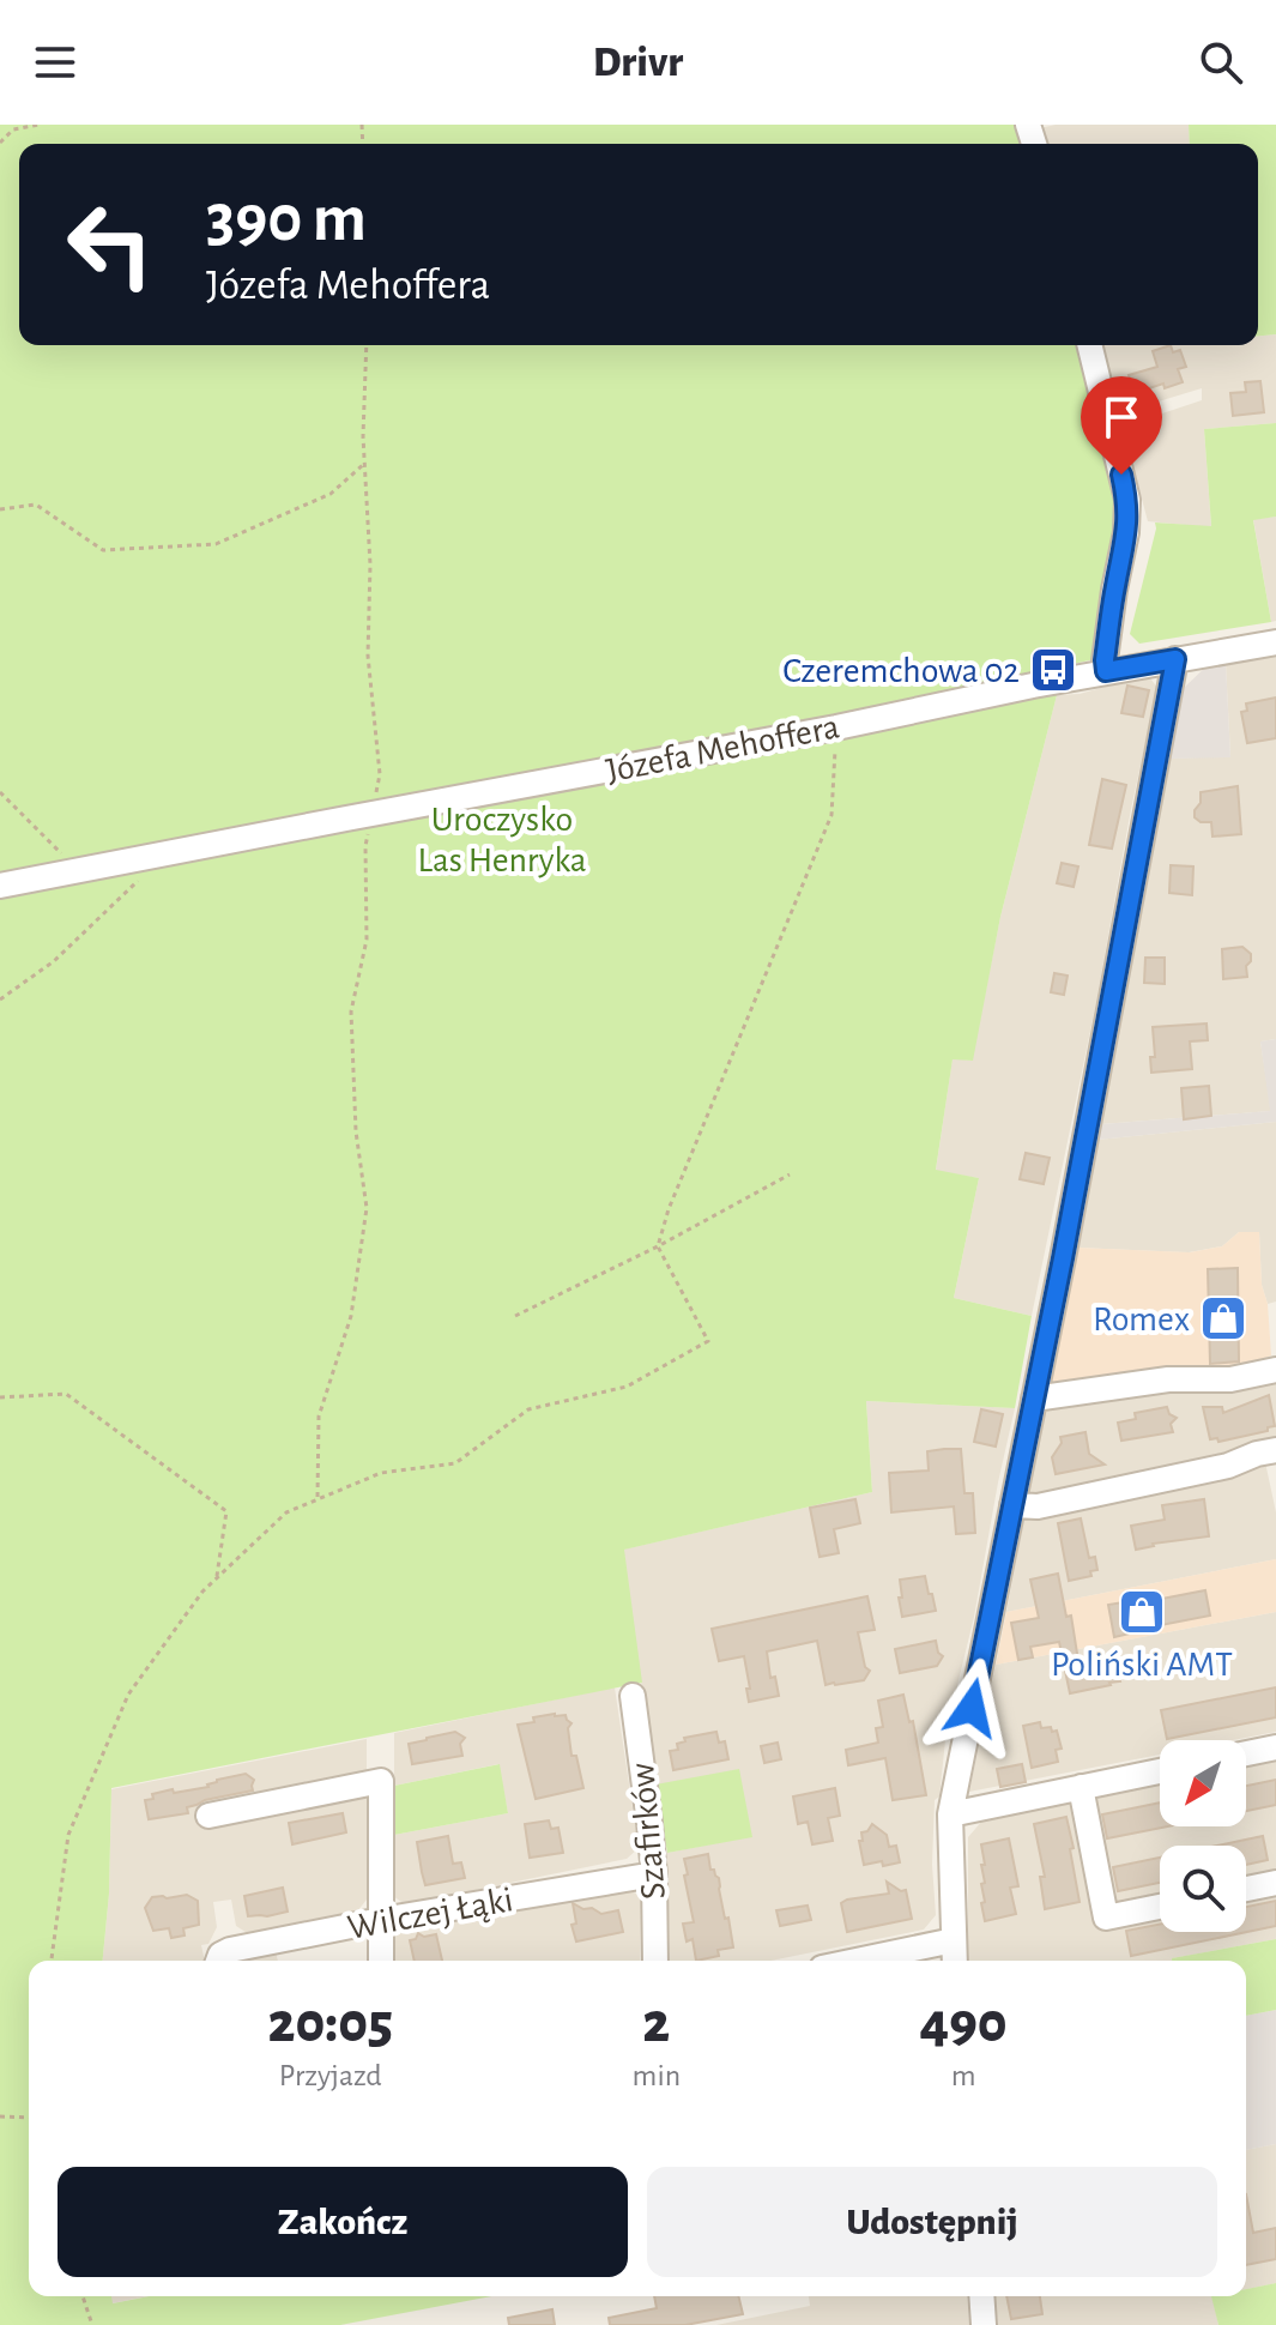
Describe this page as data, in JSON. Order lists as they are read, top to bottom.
{
  "streets": {
    "street": ["Józefa Mehoffera", "Szafirków", "Wilczej Łąki"]
  },
  "crossings": [
    ["Szafirków", "Wilczej Łąki"]
  ],
  "parks": ["Uroczysko Las Henryka"],
  "places": {
    "bus stop": ["Czeremchowa 02"],
    "shop": ["Romex", "Poliński AMT"]
  },
  "north": "bottom left",
  "page": {
    "header": "Drivr",
    "turn": ["390 m", "Józefa Mehoffera"],
    "eta": [
      "20:05",
      "Przyjazd",
      "2",
      "min",
      "490",
      "m"
    ],
    "buttons": ["Zakończ", "Udostępnij"]
  }
}
